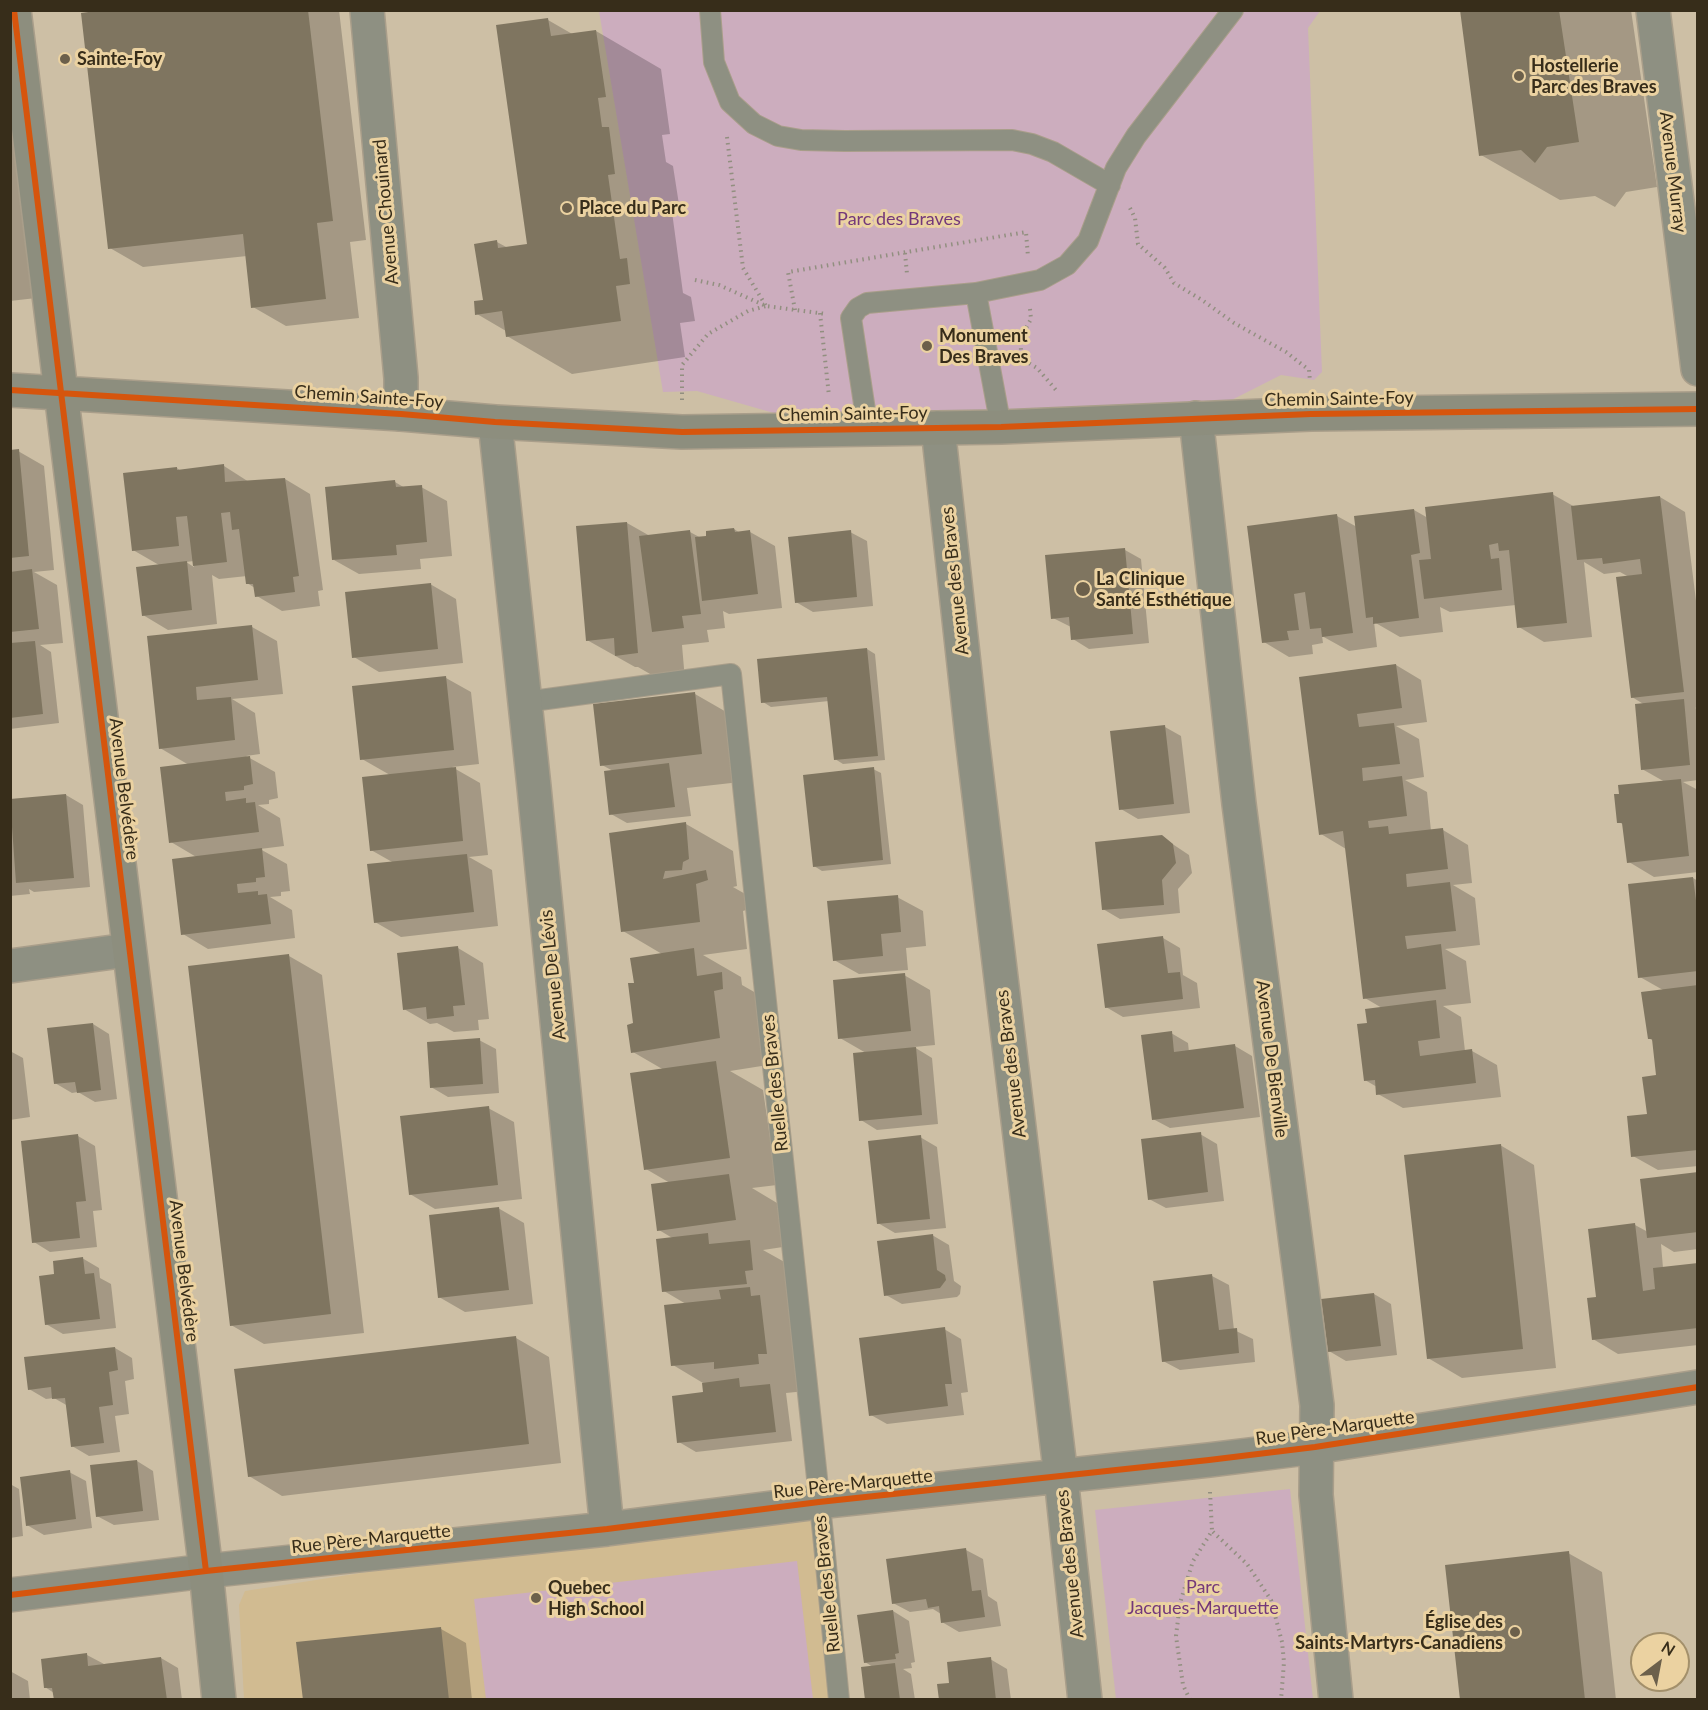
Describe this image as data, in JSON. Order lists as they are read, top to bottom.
{
  "streets": {
    "main road": ["Chemin Sainte-Foy", "Avenue Belvédère"],
    "street": [
      "Avenue Murray",
      "Avenue Chouinard",
      "Avenue des Braves",
      "Avenue De Lévis",
      "Avenue De Bienville",
      "Rue Père-Marquette"
    ],
    "lane": ["Ruelle des Braves"]
  },
  "crossings": [
    ["Avenue Chouinard", "Chemin Sainte-Foy"],
    ["Chemin Sainte-Foy", "Avenue des Braves"],
    ["Chemin Sainte-Foy", "Avenue Belvédère"],
    ["Chemin Sainte-Foy", "Avenue De Lévis"],
    ["Chemin Sainte-Foy", "Avenue De Bienville"],
    ["Avenue des Braves", "Rue Père-Marquette"],
    ["Avenue Belvédère", "Rue Père-Marquette"],
    ["Avenue De Lévis", "Ruelle des Braves"],
    ["Avenue De Lévis", "Rue Père-Marquette"],
    ["Avenue De Bienville", "Rue Père-Marquette"],
    ["Ruelle des Braves", "Rue Père-Marquette"]
  ],
  "parks": ["Parc des Braves", "Parc Jacques-Marquette"],
  "places": [
    "Sainte-Foy",
    "Hostellerie Parc des Braves",
    "Place du Parc",
    "Monument Des Braves",
    "La Clinique Santé Esthétique",
    "Quebec High School",
    "Église des Saints-Martyrs-Canadiens"
  ],
  "north": "top right"
}
